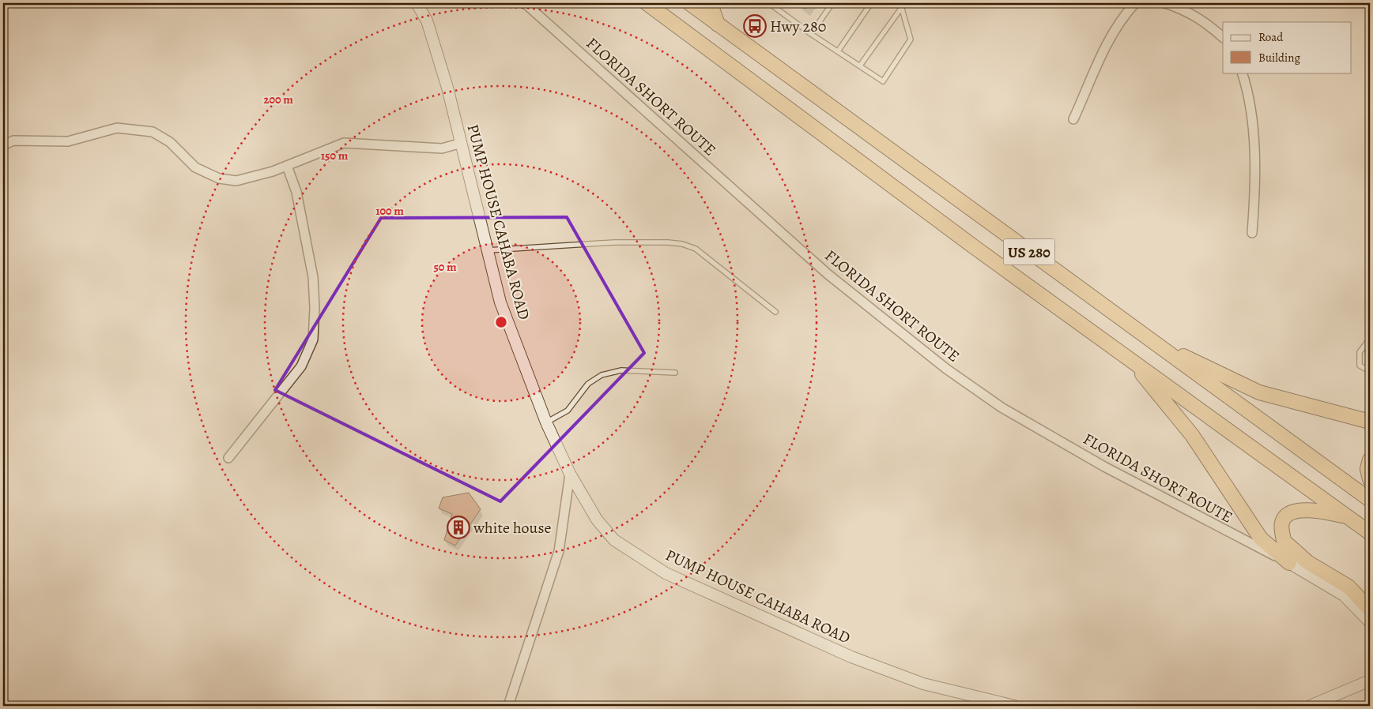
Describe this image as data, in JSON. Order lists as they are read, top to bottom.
{
  "streets": {
    "highway": ["US 280"],
    "street": ["FLORIDA SHORT ROUTE", "PUMP HOUSE CAHABA ROAD"]
  },
  "places": {
    "bus stop": ["Hwy 280"],
    "building": ["white house"]
  },
  "legend": ["Road", "Building"],
  "rings": [
    "200 m",
    "150 m",
    "100 m",
    "50 m"
  ]
}
